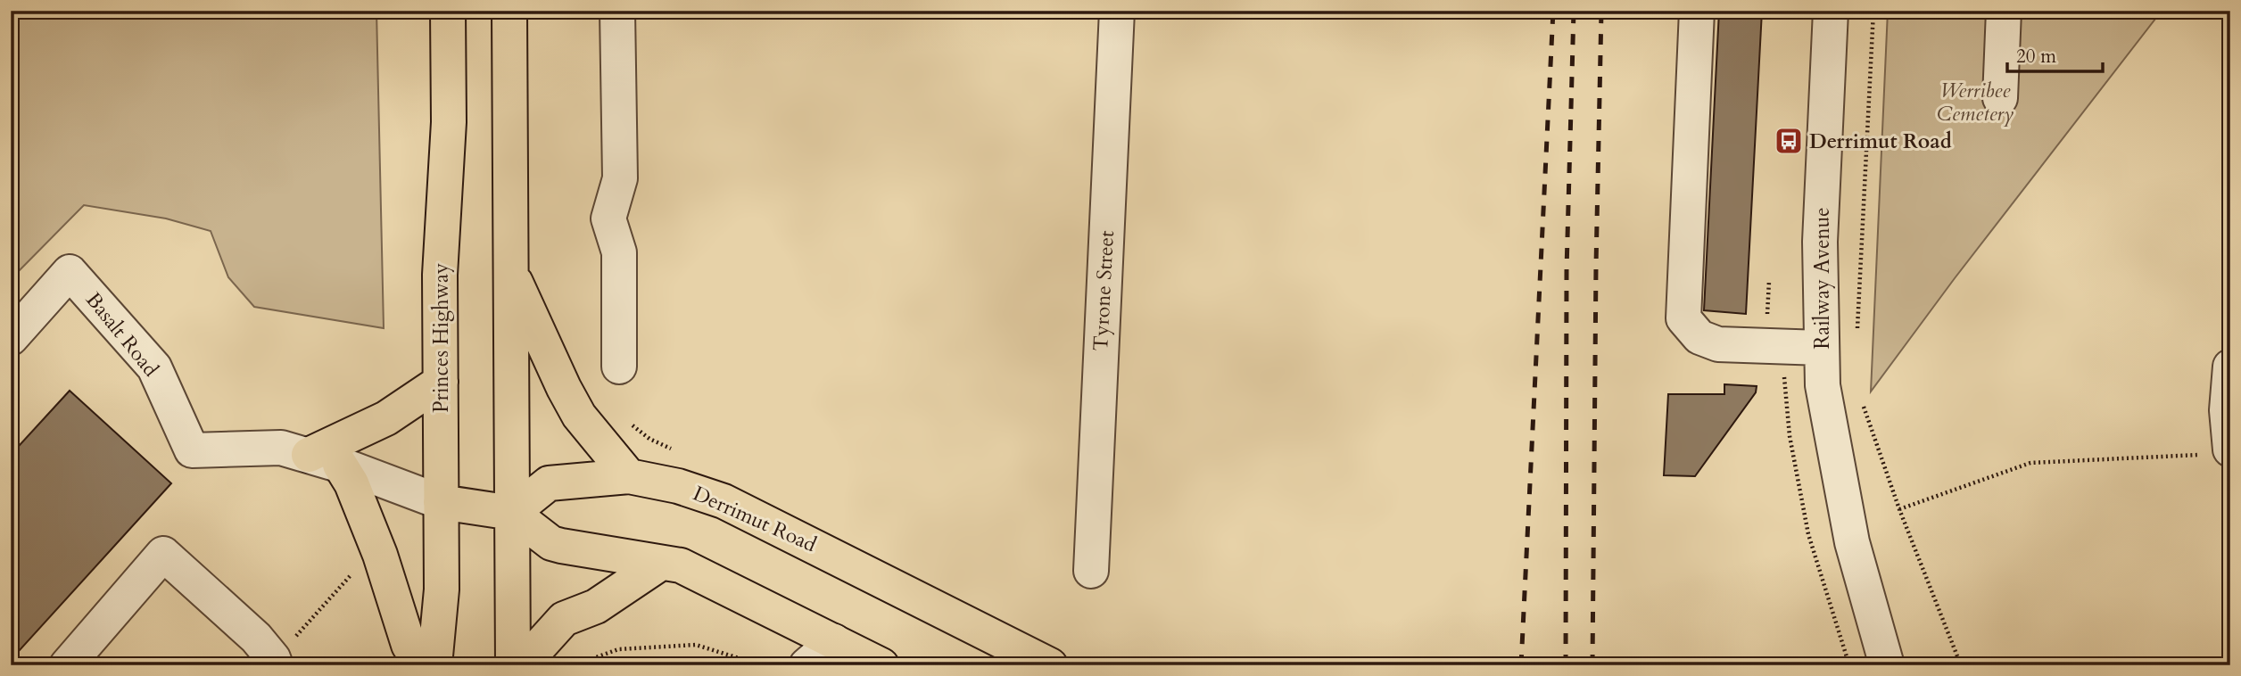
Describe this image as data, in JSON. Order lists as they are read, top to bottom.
{
  "streets": {
    "highway": ["Princes Highway", "Derrimut Road"],
    "street": ["Railway Avenue", "Tyrone Street", "Basalt Road"]
  },
  "crossings": [
    ["Basalt Road", "Princes Highway"]
  ],
  "parks": ["Werribee Cemetery"],
  "places": {
    "bus stop": ["Derrimut Road"]
  },
  "scale_bar": "20 m"
}
